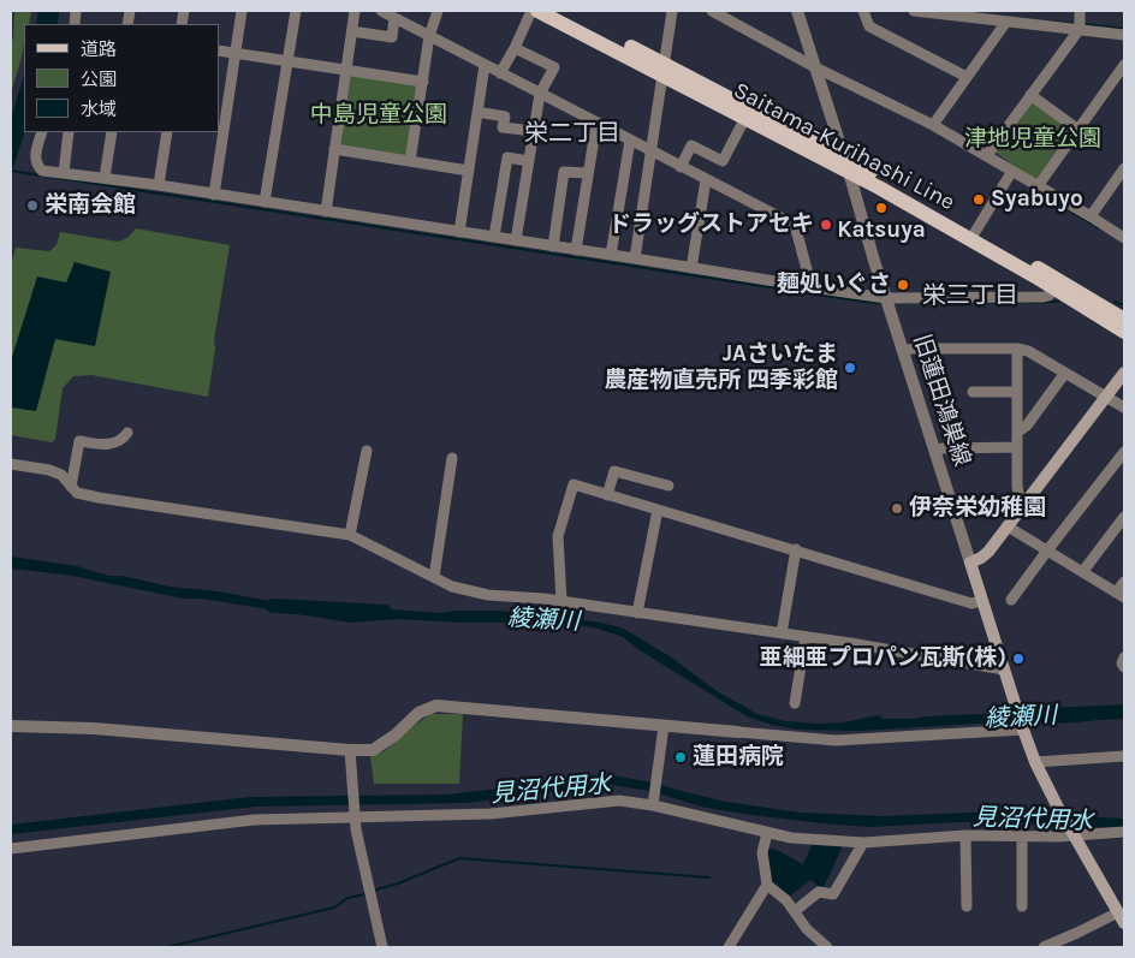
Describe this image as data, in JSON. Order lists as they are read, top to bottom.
{
  "streets": {
    "main road": ["Saitama-Kurihashi Line"],
    "street": ["旧蓮田鴻巣線"]
  },
  "crossings": [
    ["Saitama-Kurihashi Line", "旧蓮田鴻巣線"]
  ],
  "districts": ["栄二丁目", "栄三丁目"],
  "water": ["綾瀬川", "見沼代用水"],
  "parks": ["中島児童公園", "津地児童公園"],
  "places": [
    "Syabuyo",
    "栄南会館",
    "Katsuya",
    "ドラッグストアセキ",
    "麺処いぐさ",
    "JAさいたま 農産物直売所 四季彩館",
    "伊奈栄幼稚園",
    "亜細亜プロパン瓦斯(株)",
    "蓮田病院"
  ],
  "legend": ["道路", "公園", "水域"]
}
